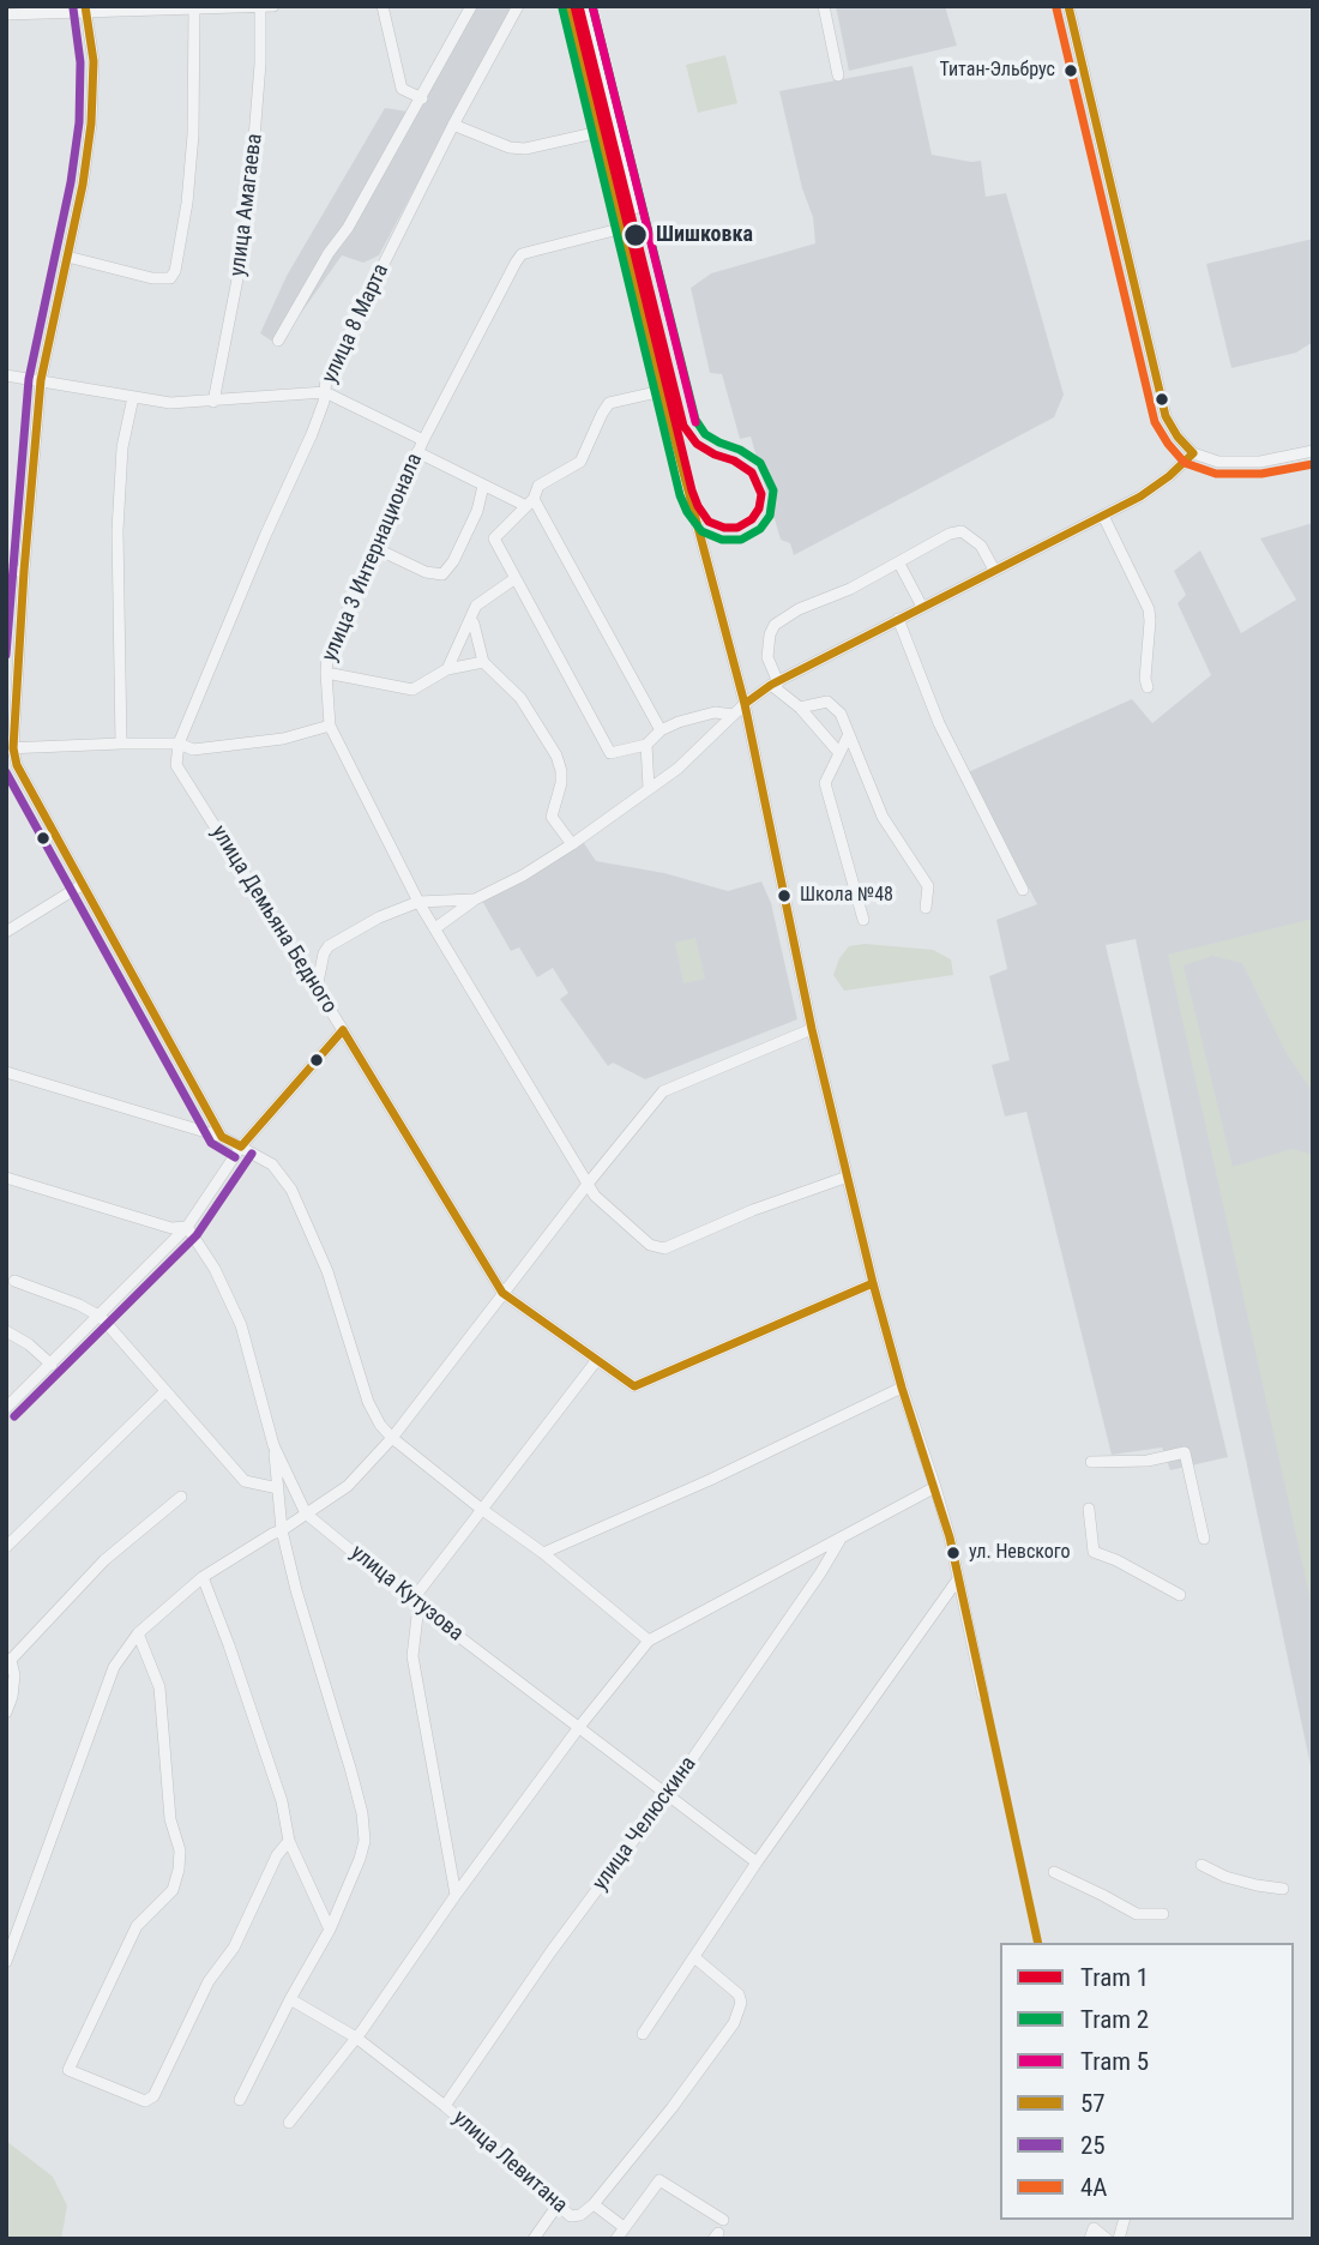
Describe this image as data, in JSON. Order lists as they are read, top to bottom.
{
  "streets": {
    "street": [
      "улица Амагаева",
      "улица 8 Марта",
      "улица 3 Интернационала",
      "улица Демьяна Бедного",
      "улица Кутузова",
      "улица Челюскина",
      "улица Левитана"
    ]
  },
  "crossings": [
    ["улица 8 Марта", "улица 3 Интернационала"],
    ["улица 8 Марта", "улица Демьяна Бедного"],
    ["улица Кутузова", "улица Челюскина"],
    ["улица Челюскина", "улица Левитана"]
  ],
  "places": [
    "Титан-Эльбрус",
    "Шишковка",
    "Школа №48",
    "ул. Невского"
  ],
  "lines": [
    "tram line 1",
    "tram line 2",
    "tram line 5",
    "transit line 57",
    "transit line 25",
    "transit line 4А"
  ],
  "legend": [
    "Tram 1",
    "Tram 2",
    "Tram 5",
    "57",
    "25",
    "4А"
  ]
}
